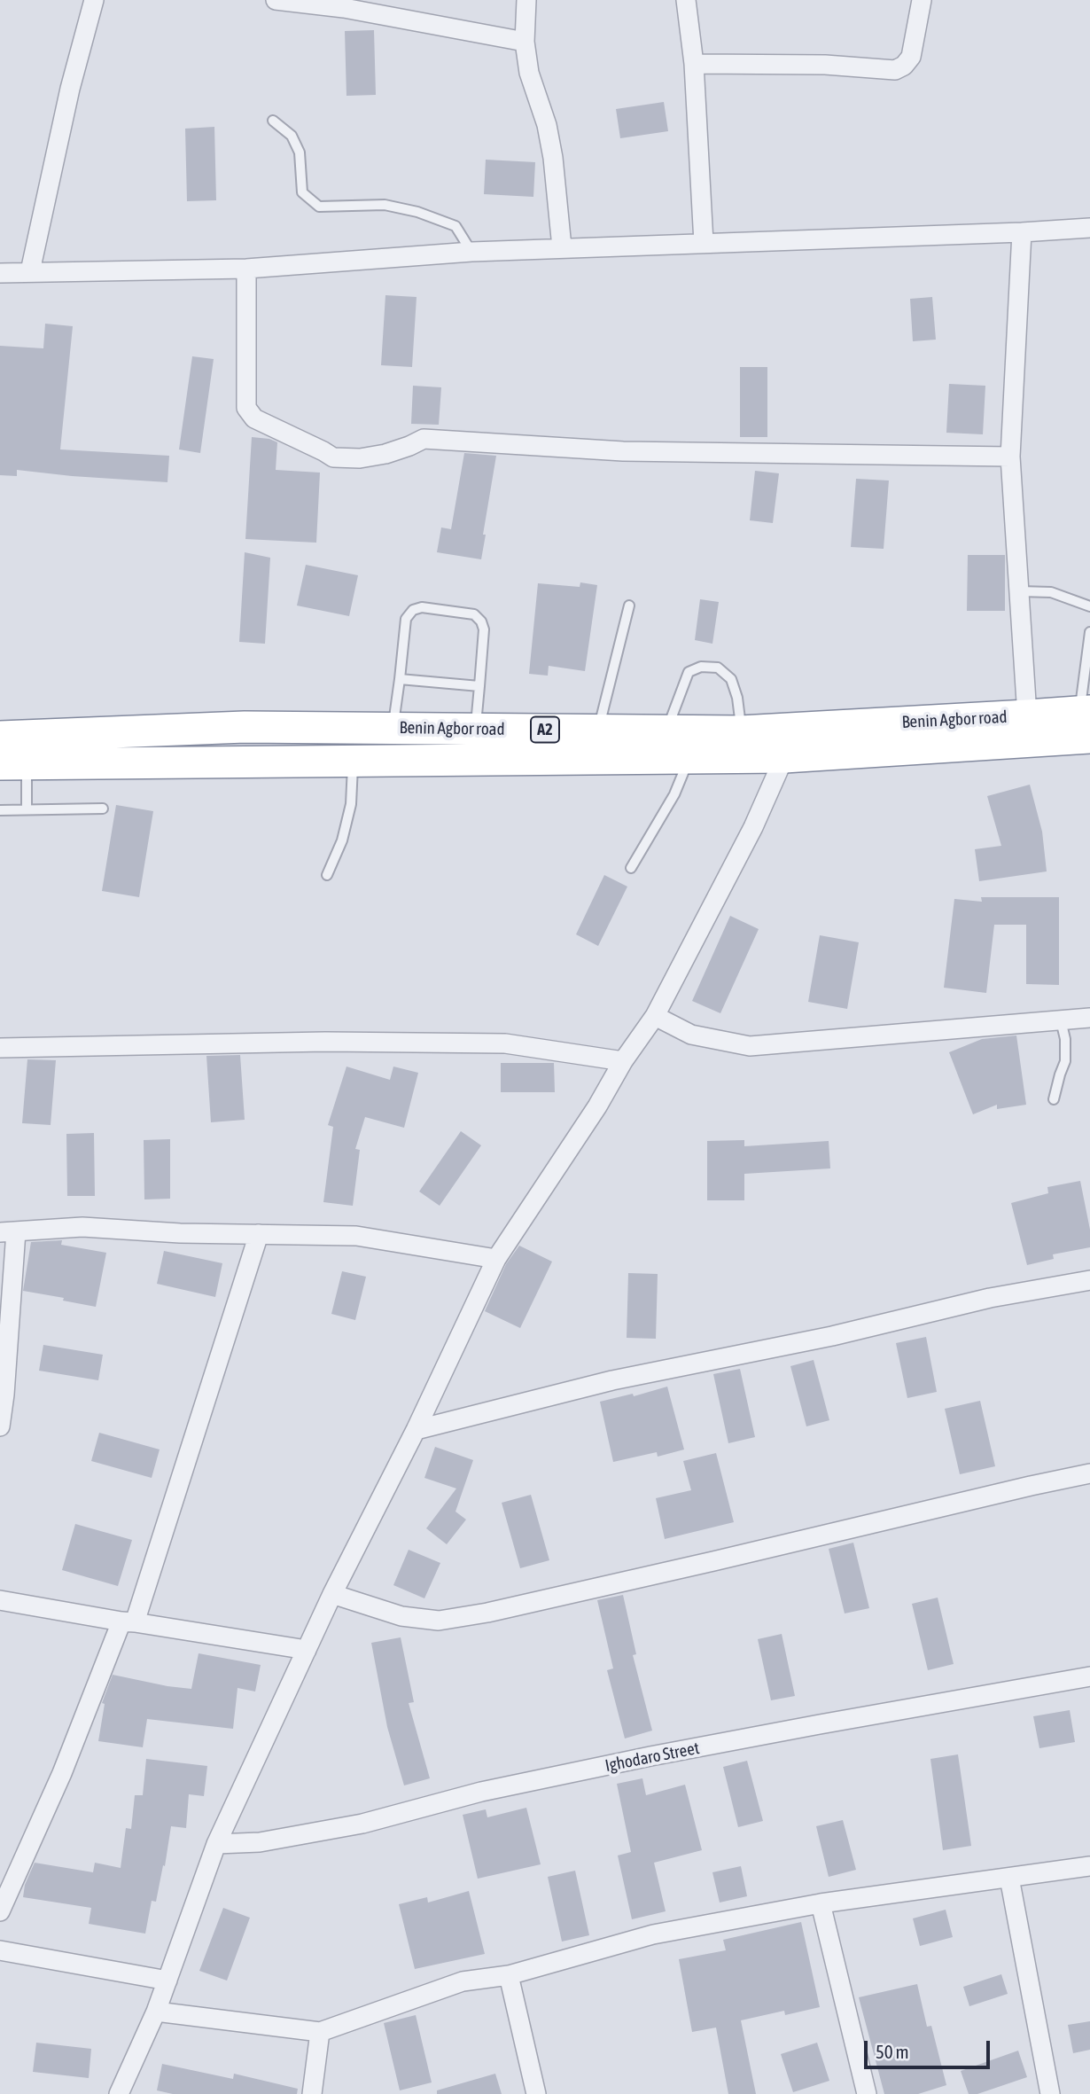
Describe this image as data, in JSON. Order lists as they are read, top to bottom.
{
  "streets": {
    "highway": ["Benin Agbor road", "A2"],
    "street": ["Ighodaro Street"]
  },
  "scale_bar": "50 m"
}
